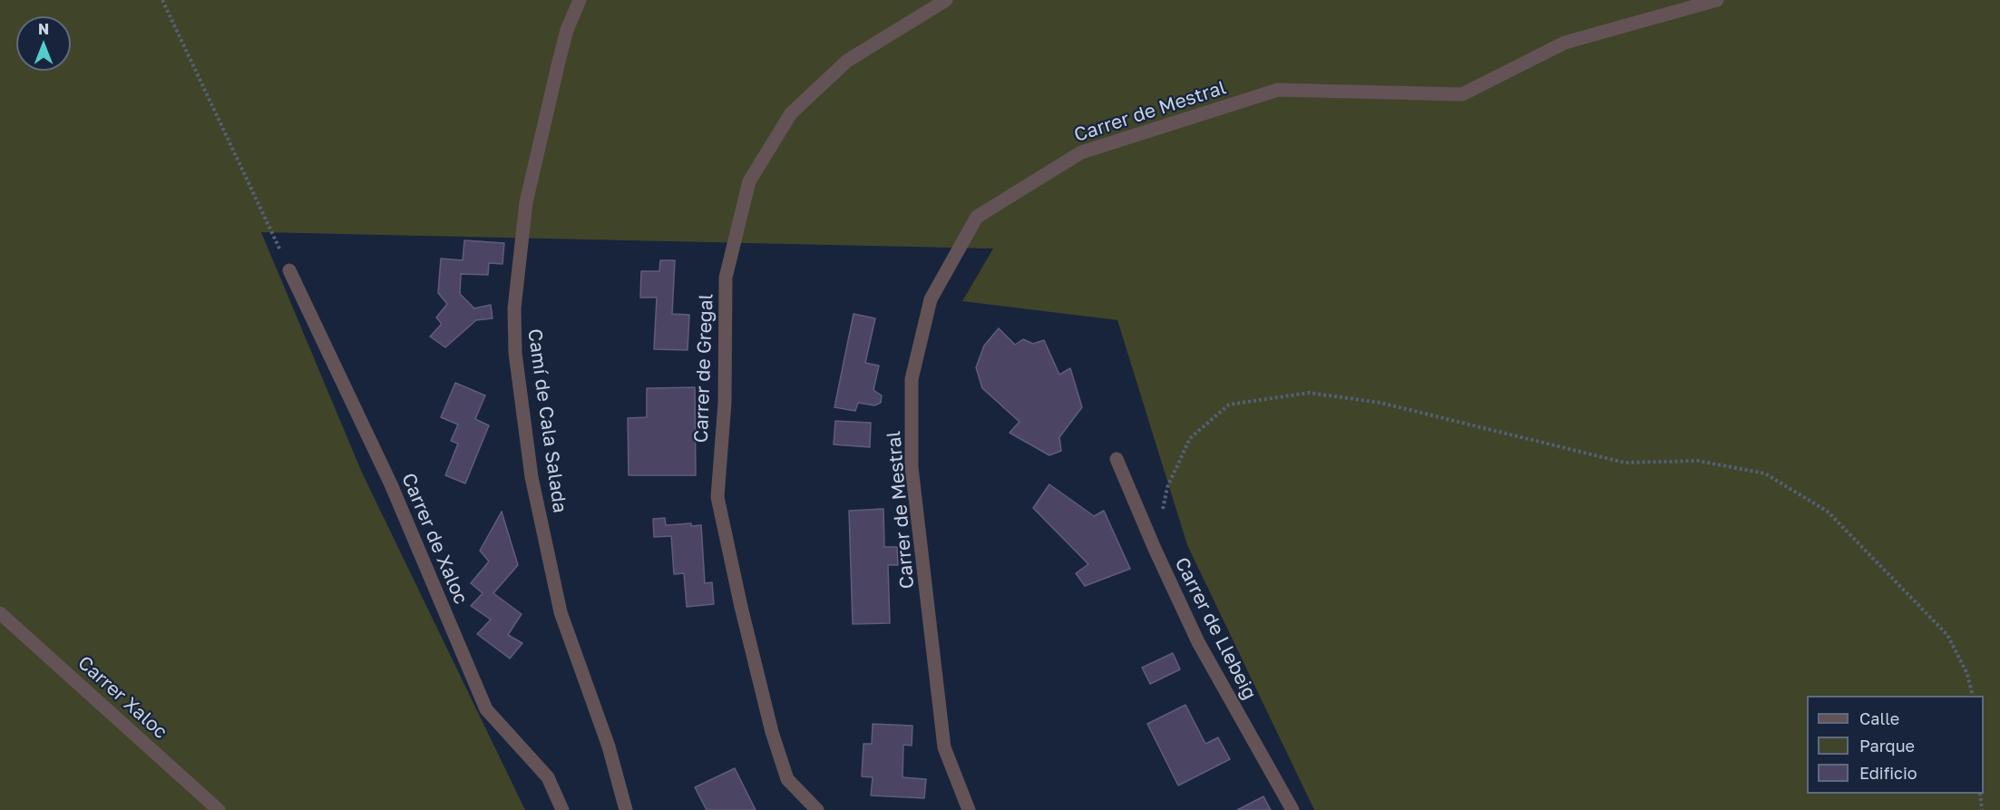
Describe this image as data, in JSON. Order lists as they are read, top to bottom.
{
  "streets": {
    "street": [
      "Carrer de Mestral",
      "Carrer de Gregal",
      "Camí de Cala Salada",
      "Carrer de Xaloc",
      "Carrer de Llebeig",
      "Carrer Xaloc"
    ]
  },
  "legend": ["Calle", "Parque", "Edificio"],
  "north": "top"
}
